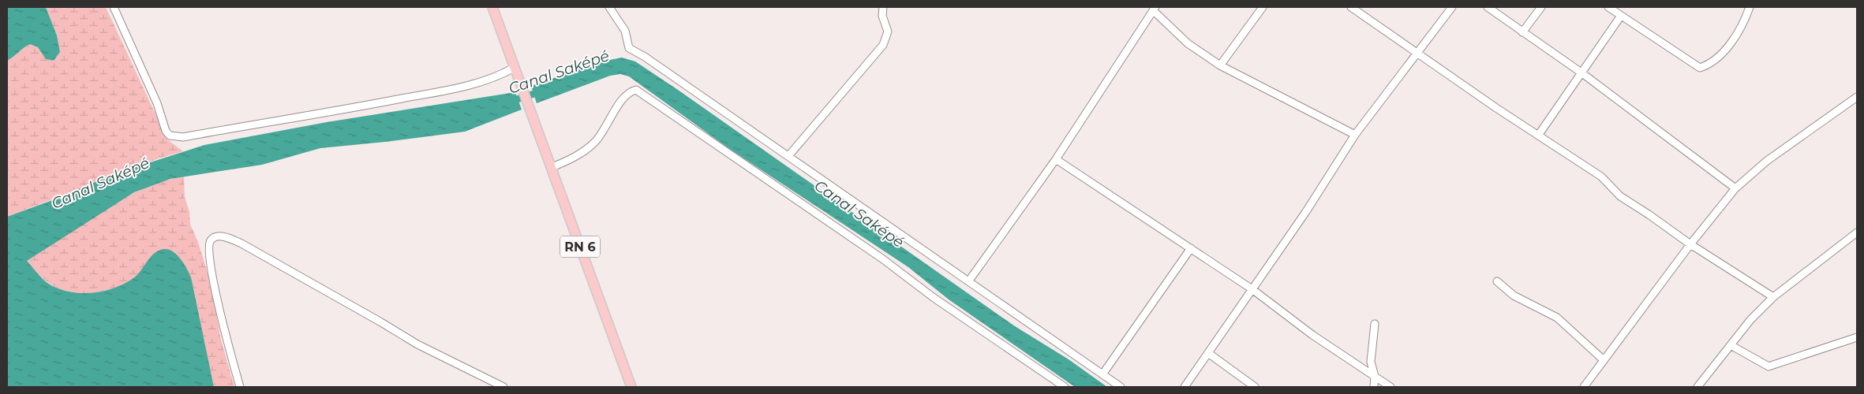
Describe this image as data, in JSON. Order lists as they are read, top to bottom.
{
  "streets": {
    "main road": ["RN 6"]
  },
  "water": ["Canal Saképé"]
}
